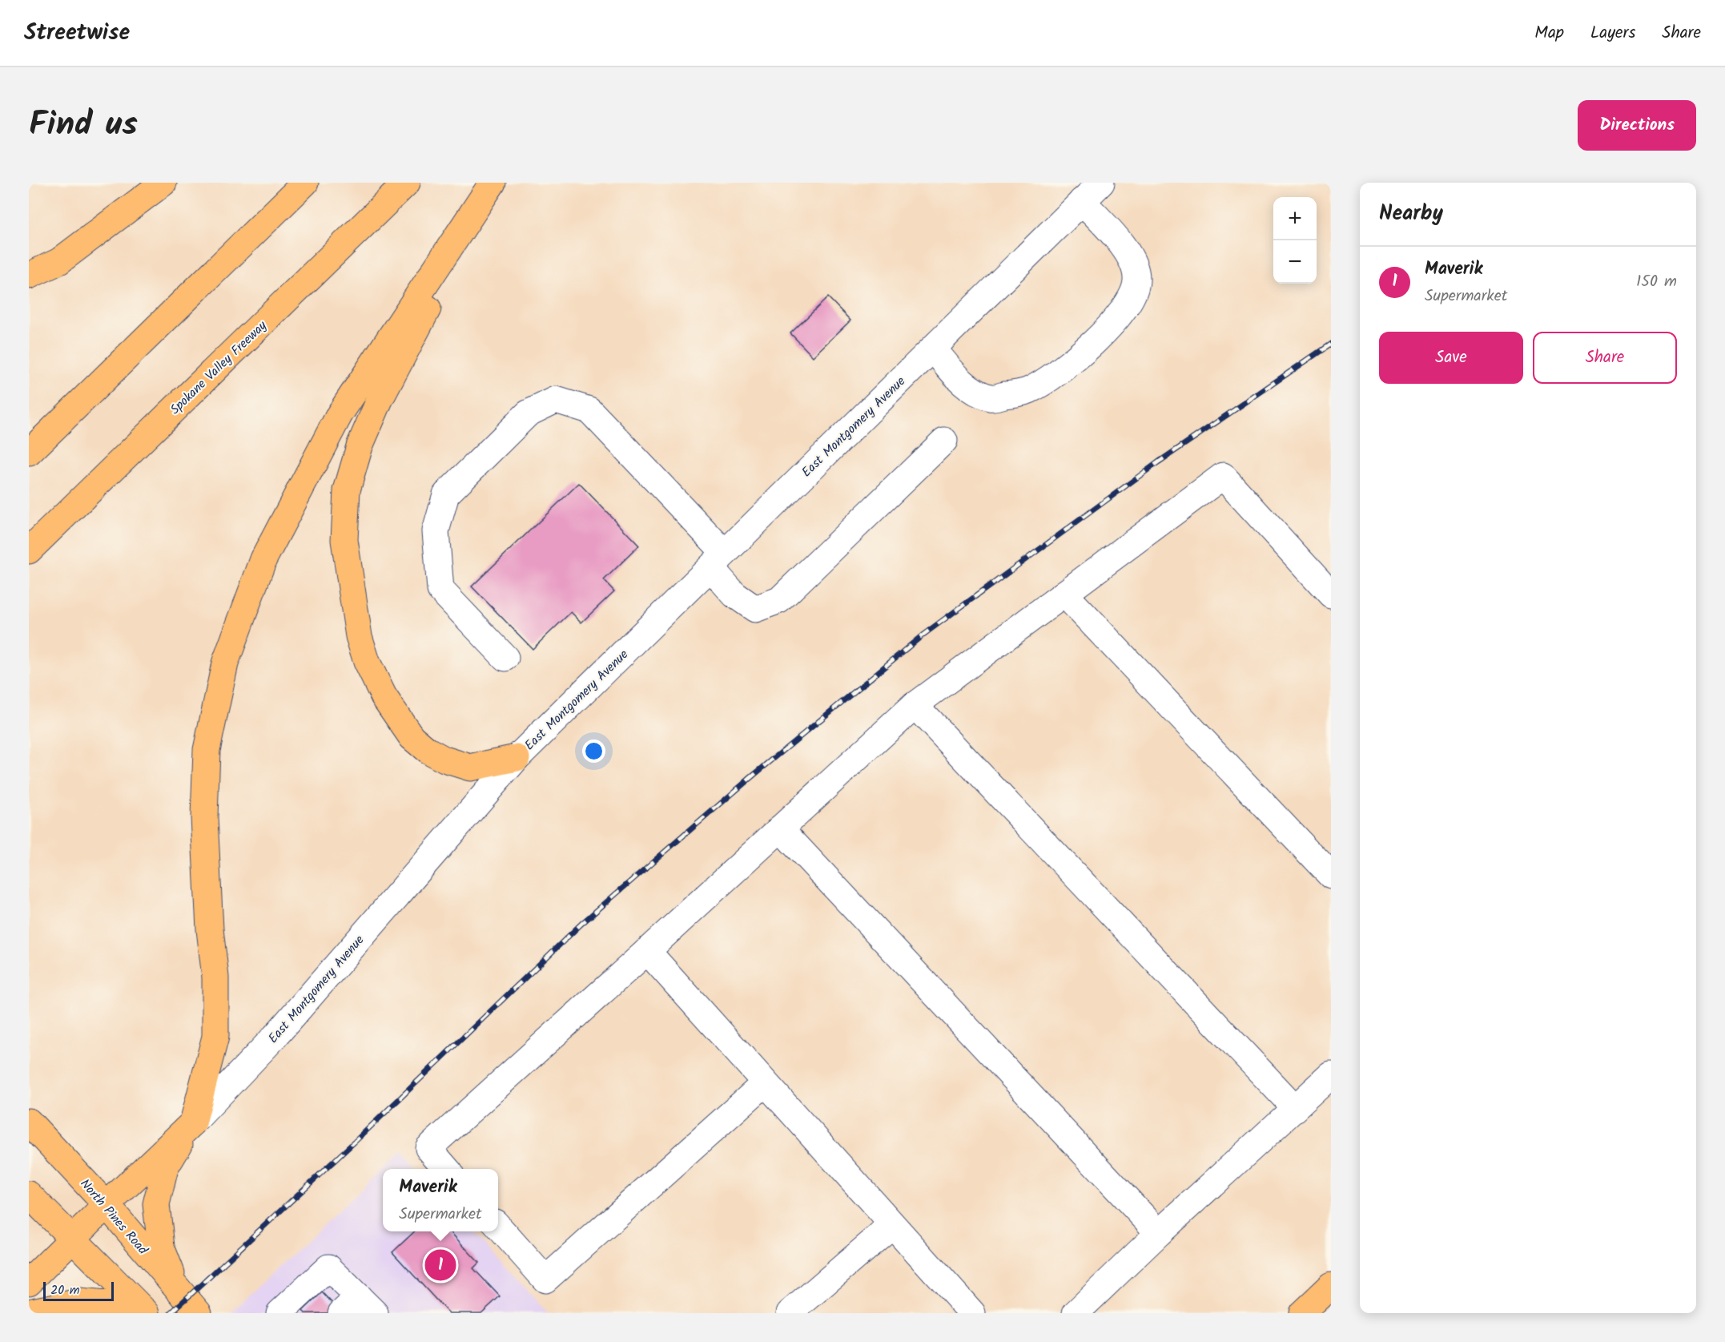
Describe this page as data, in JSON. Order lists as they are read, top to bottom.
{
  "streets": {
    "main road": ["Spokane Valley Freeway", "East Montgomery Avenue", "North Pines Road"]
  },
  "crossings": [
    ["East Montgomery Avenue", "North Pines Road"]
  ],
  "scale_bar": "20 m",
  "page": {
    "header": "Streetwise",
    "nav": ["Map", "Layers", "Share"],
    "title": "Find us",
    "buttons": [
      "Directions",
      ["Save", "Share"]
    ],
    "heading": "Nearby",
    "map_buttons": ["+", "−"],
    "list": [
      {
        "mark": "1",
        "name": "Maverik",
        "note": "Supermarket",
        "value": "150 m"
      }
    ],
    "popup": ["Maverik", "Supermarket"],
    "pins": "1",
    "scale": "20 m"
  }
}
